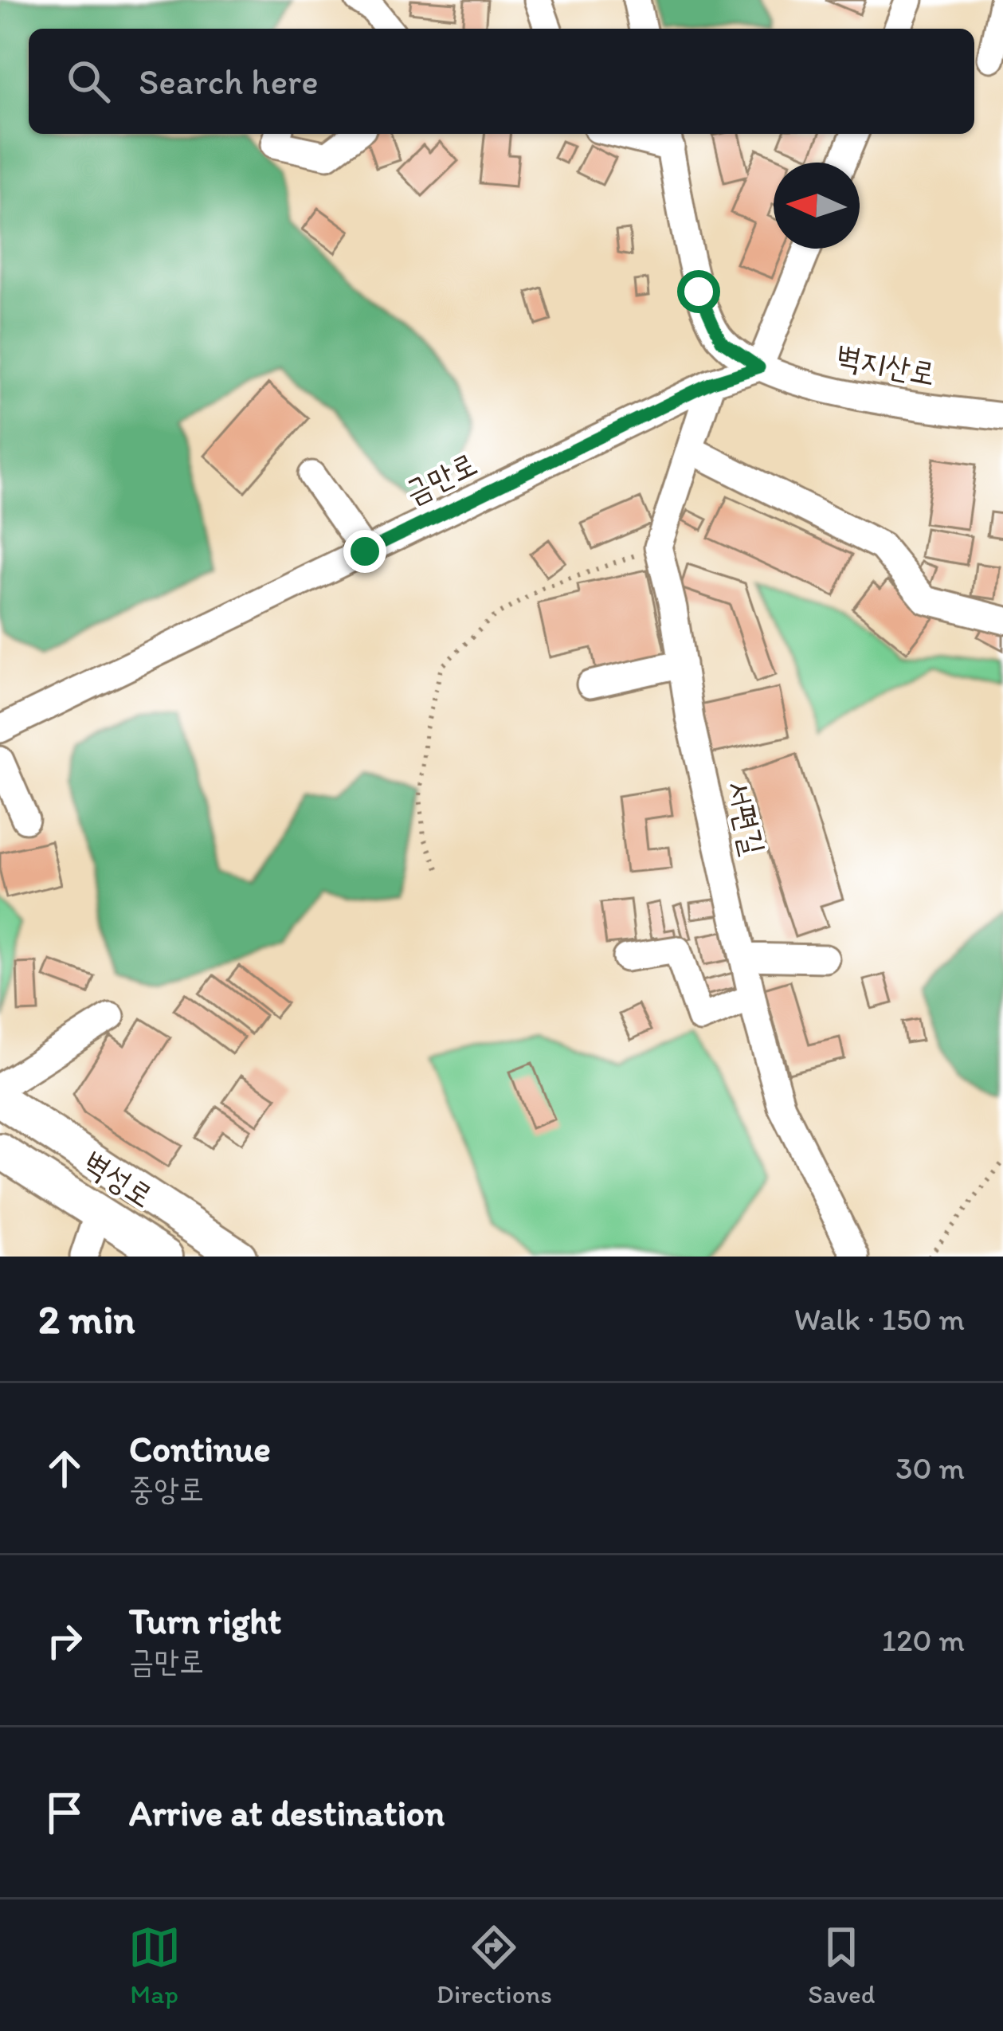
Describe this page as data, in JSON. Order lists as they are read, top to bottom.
{
  "streets": {
    "main road": ["벽성로"],
    "street": ["벽지산로", "금만로", "서편길"]
  },
  "crossings": [
    ["벽지산로", "금만로"]
  ],
  "north": "left",
  "page": {
    "search": "Search here",
    "heading": ["2 min", "Walk · 150 m"],
    "list": [
      ["Continue", "중앙로", "30 m"],
      ["Turn right", "금만로", "120 m"],
      "Arrive at destination"
    ],
    "nav": ["Map", "Directions", "Saved"]
  }
}
